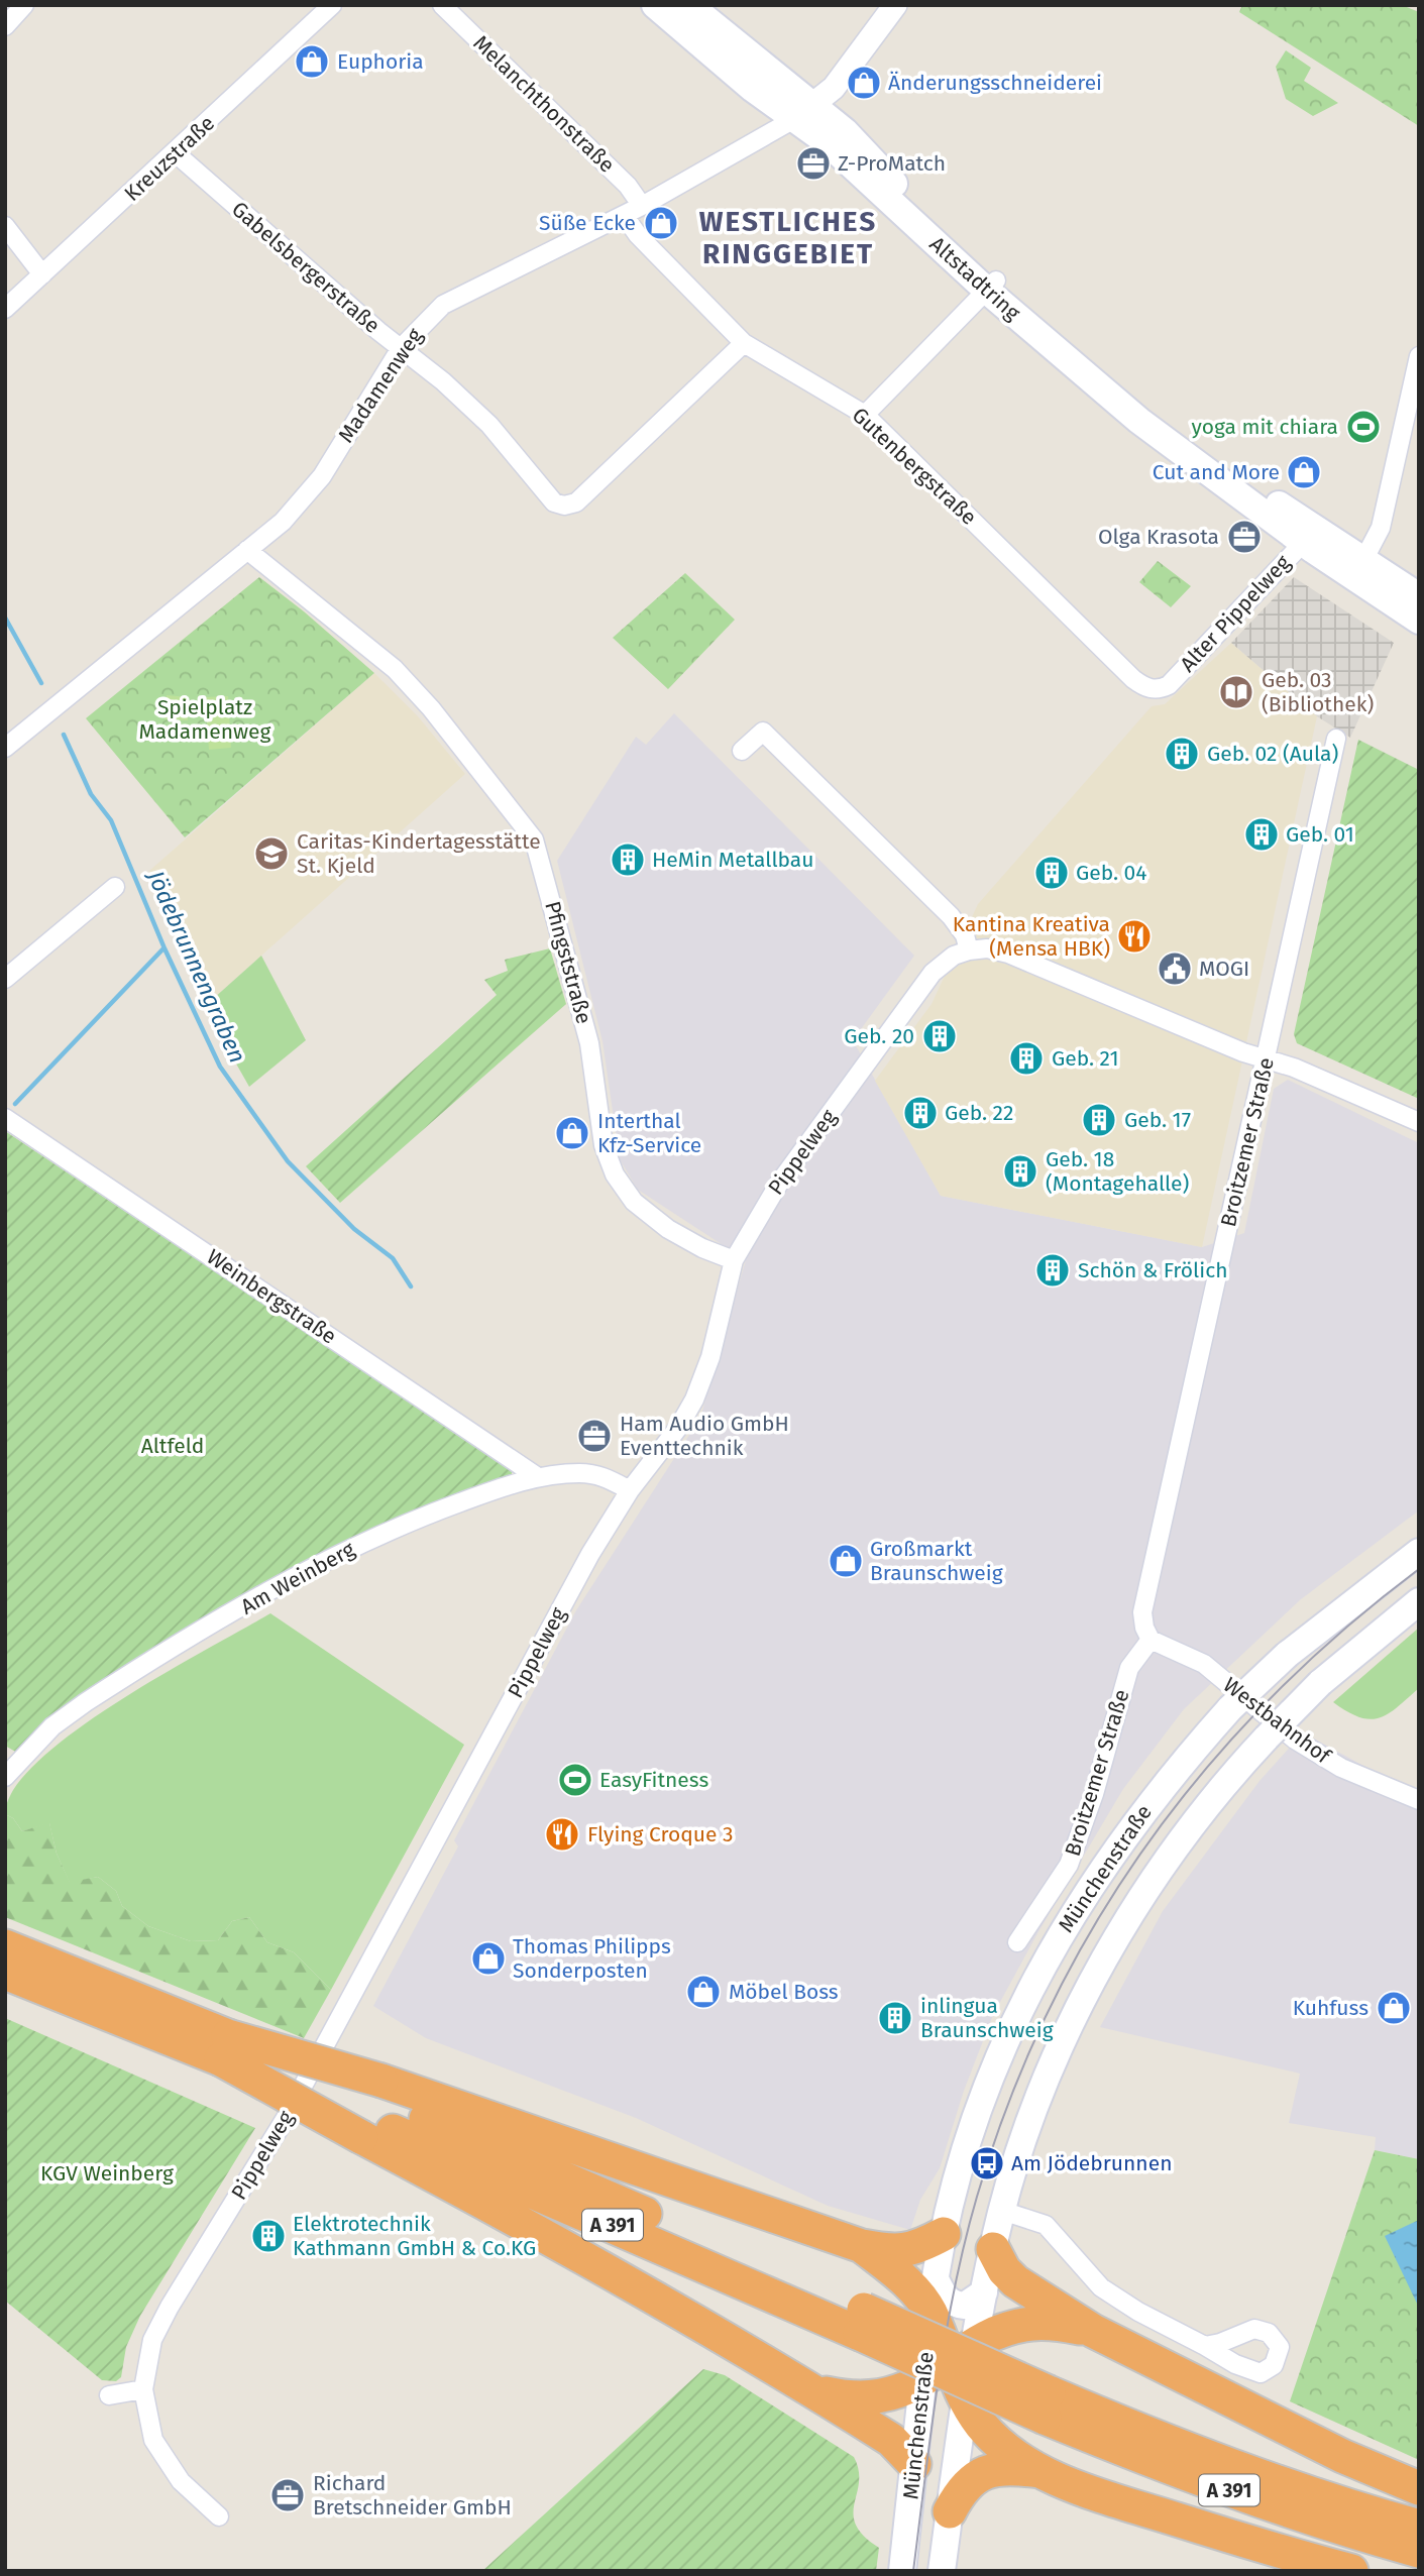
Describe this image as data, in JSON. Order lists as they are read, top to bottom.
{
  "streets": {
    "highway": ["A 391"],
    "main road": ["Altstadtring", "Münchenstraße"],
    "street": [
      "Melanchthonstraße",
      "Kreuzstraße",
      "Gabelsbergerstraße",
      "Madamenweg",
      "Gutenbergstraße",
      "Alter Pippelweg",
      "Pfingststraße",
      "Broitzemer Straße",
      "Pippelweg",
      "Weinbergstraße",
      "Am Weinberg",
      "Westbahnhof"
    ]
  },
  "crossings": [
    ["Melanchthonstraße", "Madamenweg"],
    ["Kreuzstraße", "Gabelsbergerstraße"],
    ["Gabelsbergerstraße", "Madamenweg"],
    ["Gabelsbergerstraße", "Gutenbergstraße"],
    ["Altstadtring", "Madamenweg"],
    ["Altstadtring", "Alter Pippelweg"],
    ["Madamenweg", "Gutenbergstraße"],
    ["Madamenweg", "Pfingststraße"],
    ["Gutenbergstraße", "Alter Pippelweg"],
    ["Pfingststraße", "Pippelweg"],
    ["Broitzemer Straße", "Westbahnhof"],
    ["Pippelweg", "Am Weinberg"],
    ["Weinbergstraße", "Am Weinberg"]
  ],
  "districts": ["WESTLICHES RINGGEBIET"],
  "water": ["Jödebrunnengraben"],
  "parks": ["Spielplatz Madamenweg", "Altfeld", "KGV Weinberg"],
  "places": {
    "shop": [
      "Euphoria",
      "Änderungsschneiderei",
      "Süße Ecke",
      "Cut and More",
      "Interthal Kfz-Service",
      "Großmarkt Braunschweig",
      "Thomas Philipps Sonderposten",
      "Möbel Boss",
      "Kuhfuss"
    ],
    "office": [
      "Z-ProMatch",
      "Olga Krasota",
      "Ham Audio GmbH Eventtechnik",
      "Richard Bretschneider GmbH"
    ],
    "sports": ["yoga mit chiara", "EasyFitness"],
    "library": ["Geb. 03 (Bibliothek)"],
    "building": [
      "Geb. 02 (Aula)",
      "Geb. 01",
      "HeMin Metallbau",
      "Geb. 04",
      "Geb. 20",
      "Geb. 21",
      "Geb. 22",
      "Geb. 17",
      "Geb. 18 (Montagehalle)",
      "Schön & Frölich",
      "inlingua Braunschweig",
      "Elektrotechnik Kathmann GmbH & Co.KG"
    ],
    "school or university": ["Caritas-Kindertagesstätte St. Kjeld"],
    "restaurant": ["Kantina Kreativa (Mensa HBK)", "Flying Croque 3"],
    "public building": ["MOGI"],
    "bus stop": ["Am Jödebrunnen"]
  }
}
